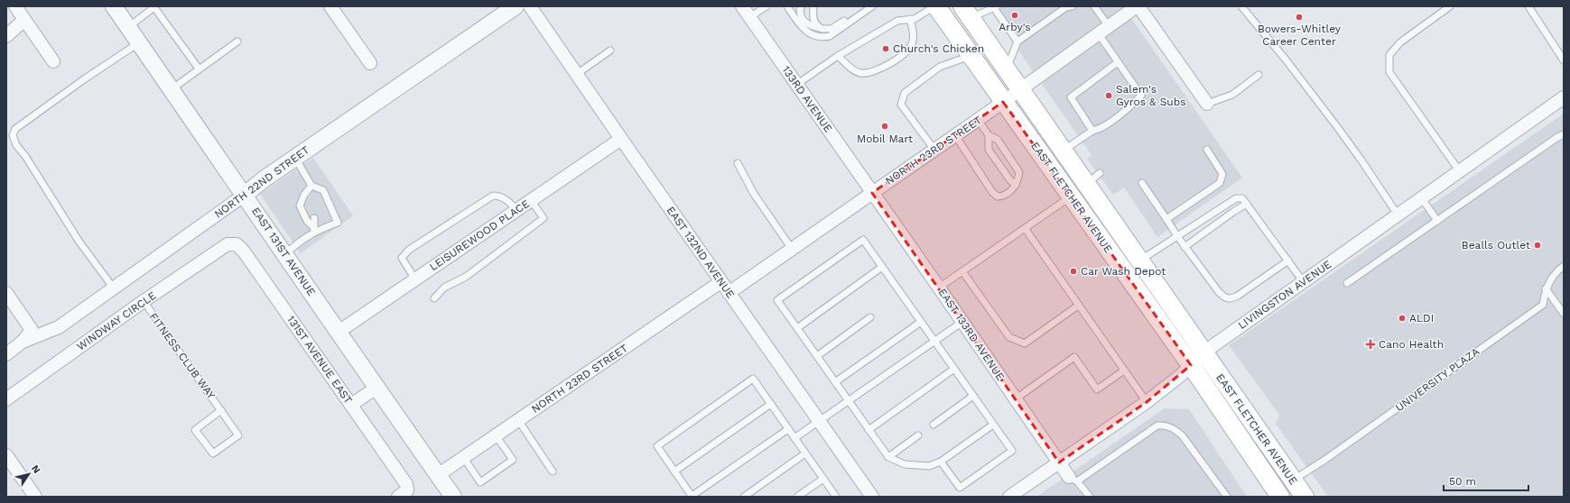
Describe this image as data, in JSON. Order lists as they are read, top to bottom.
{
  "streets": {
    "main road": ["EAST FLETCHER AVENUE"],
    "street": [
      "133RD AVENUE",
      "NORTH 23RD STREET",
      "NORTH 22ND STREET",
      "LEISUREWOOD PLACE",
      "EAST 131ST AVENUE",
      "EAST 132ND AVENUE",
      "LIVINGSTON AVENUE",
      "WINDWAY CIRCLE",
      "EAST 133RD AVENUE",
      "131ST AVENUE EAST"
    ],
    "lane": ["FITNESS CLUB WAY", "UNIVERSITY PLAZA"]
  },
  "crossings": [
    ["133RD AVENUE", "NORTH 23RD STREET"],
    ["133RD AVENUE", "EAST 133RD AVENUE"],
    ["NORTH 23RD STREET", "EAST FLETCHER AVENUE"],
    ["NORTH 23RD STREET", "EAST 131ST AVENUE"],
    ["NORTH 23RD STREET", "EAST 132ND AVENUE"],
    ["NORTH 23RD STREET", "EAST 133RD AVENUE"],
    ["NORTH 22ND STREET", "EAST 131ST AVENUE"],
    ["EAST FLETCHER AVENUE", "LIVINGSTON AVENUE"],
    ["EAST FLETCHER AVENUE", "UNIVERSITY PLAZA"],
    ["LEISUREWOOD PLACE", "EAST 131ST AVENUE"],
    ["LEISUREWOOD PLACE", "EAST 132ND AVENUE"],
    ["LIVINGSTON AVENUE", "EAST 133RD AVENUE"],
    ["WINDWAY CIRCLE", "FITNESS CLUB WAY"],
    ["WINDWAY CIRCLE", "131ST AVENUE EAST"]
  ],
  "places": {
    "other": [
      "Arby's",
      "Bowers-Whitley Career Center",
      "Church's Chicken",
      "Salem's Gyros & Subs",
      "Mobil Mart",
      "Bealls Outlet",
      "Car Wash Depot",
      "ALDI"
    ],
    "health": ["Cano Health"]
  },
  "scale_bar": "50 m",
  "north": "top right"
}
